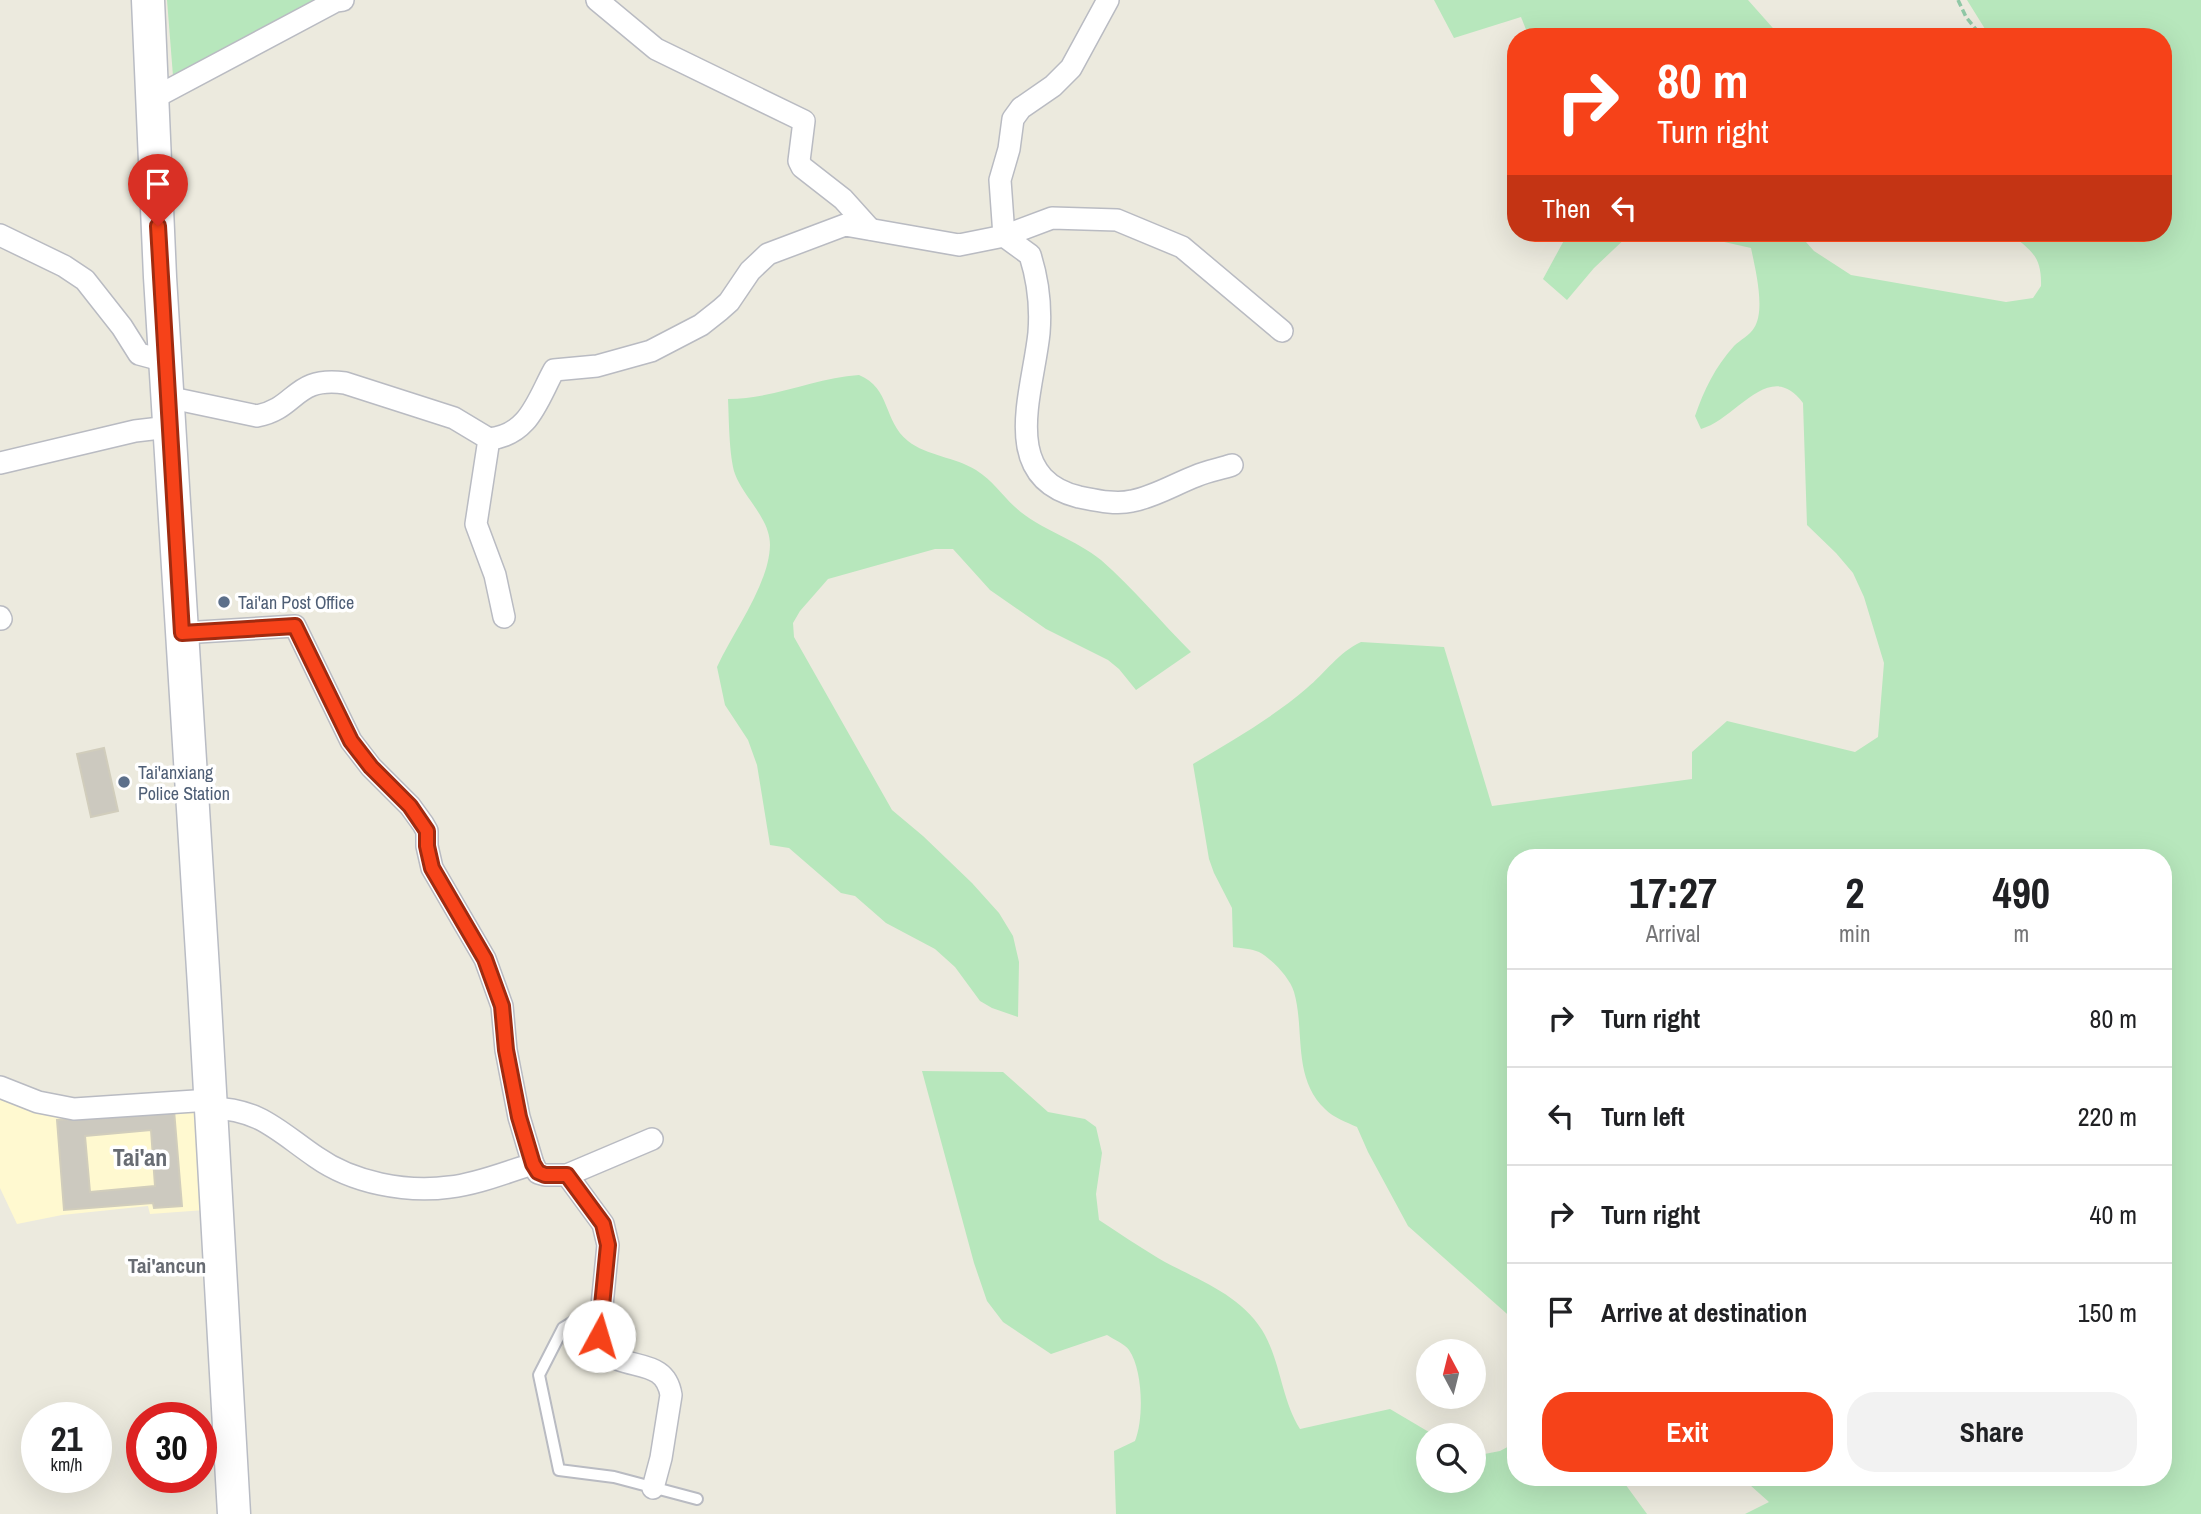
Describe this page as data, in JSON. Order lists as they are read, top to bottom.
{
  "districts": ["Tai'an", "Tai'ancun"],
  "places": ["Tai'an Post Office", "Tai'anxiang Police Station"],
  "north": "top",
  "page": {
    "turn": ["80 m", "Turn right"],
    "then": "Then",
    "eta": [
      "17:27",
      "Arrival",
      "2",
      "min",
      "490",
      "m"
    ],
    "list": [
      {
        "name": "Turn right",
        "value": "80 m"
      },
      {
        "name": "Turn left",
        "value": "220 m"
      },
      {
        "name": "Turn right",
        "value": "40 m"
      },
      {
        "name": "Arrive at destination",
        "value": "150 m"
      }
    ],
    "buttons": ["Exit", "Share"],
    "speed": "21 km/h",
    "limit": "30"
  }
}
